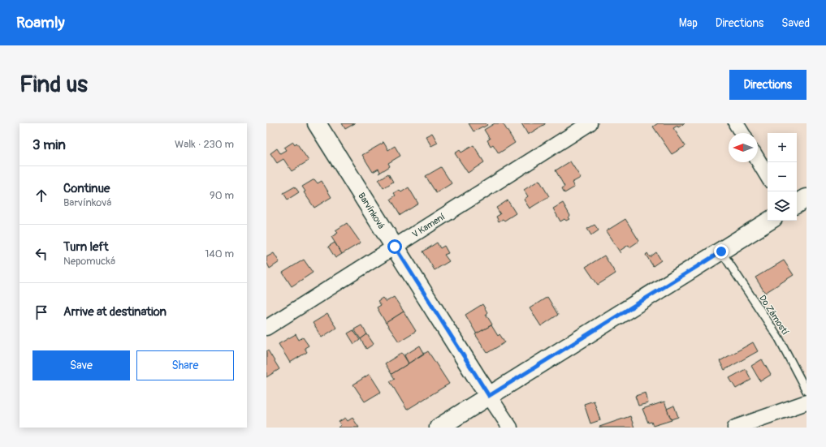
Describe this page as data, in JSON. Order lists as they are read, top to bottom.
{
  "streets": {
    "street": ["Barvínková", "V Kamení"],
    "lane": ["Do Zámostí"]
  },
  "crossings": [
    ["Barvínková", "V Kamení"]
  ],
  "north": "left",
  "page": {
    "header": "Roamly",
    "nav": ["Map", "Directions", "Saved"],
    "buttons": [
      "Directions",
      ["Save", "Share"]
    ],
    "title": "Find us",
    "heading": ["3 min", "Walk · 230 m"],
    "map_buttons": ["+", "−"],
    "list": [
      ["Continue", "Barvínková", "90 m"],
      ["Turn left", "Nepomucká", "140 m"],
      "Arrive at destination"
    ]
  }
}
